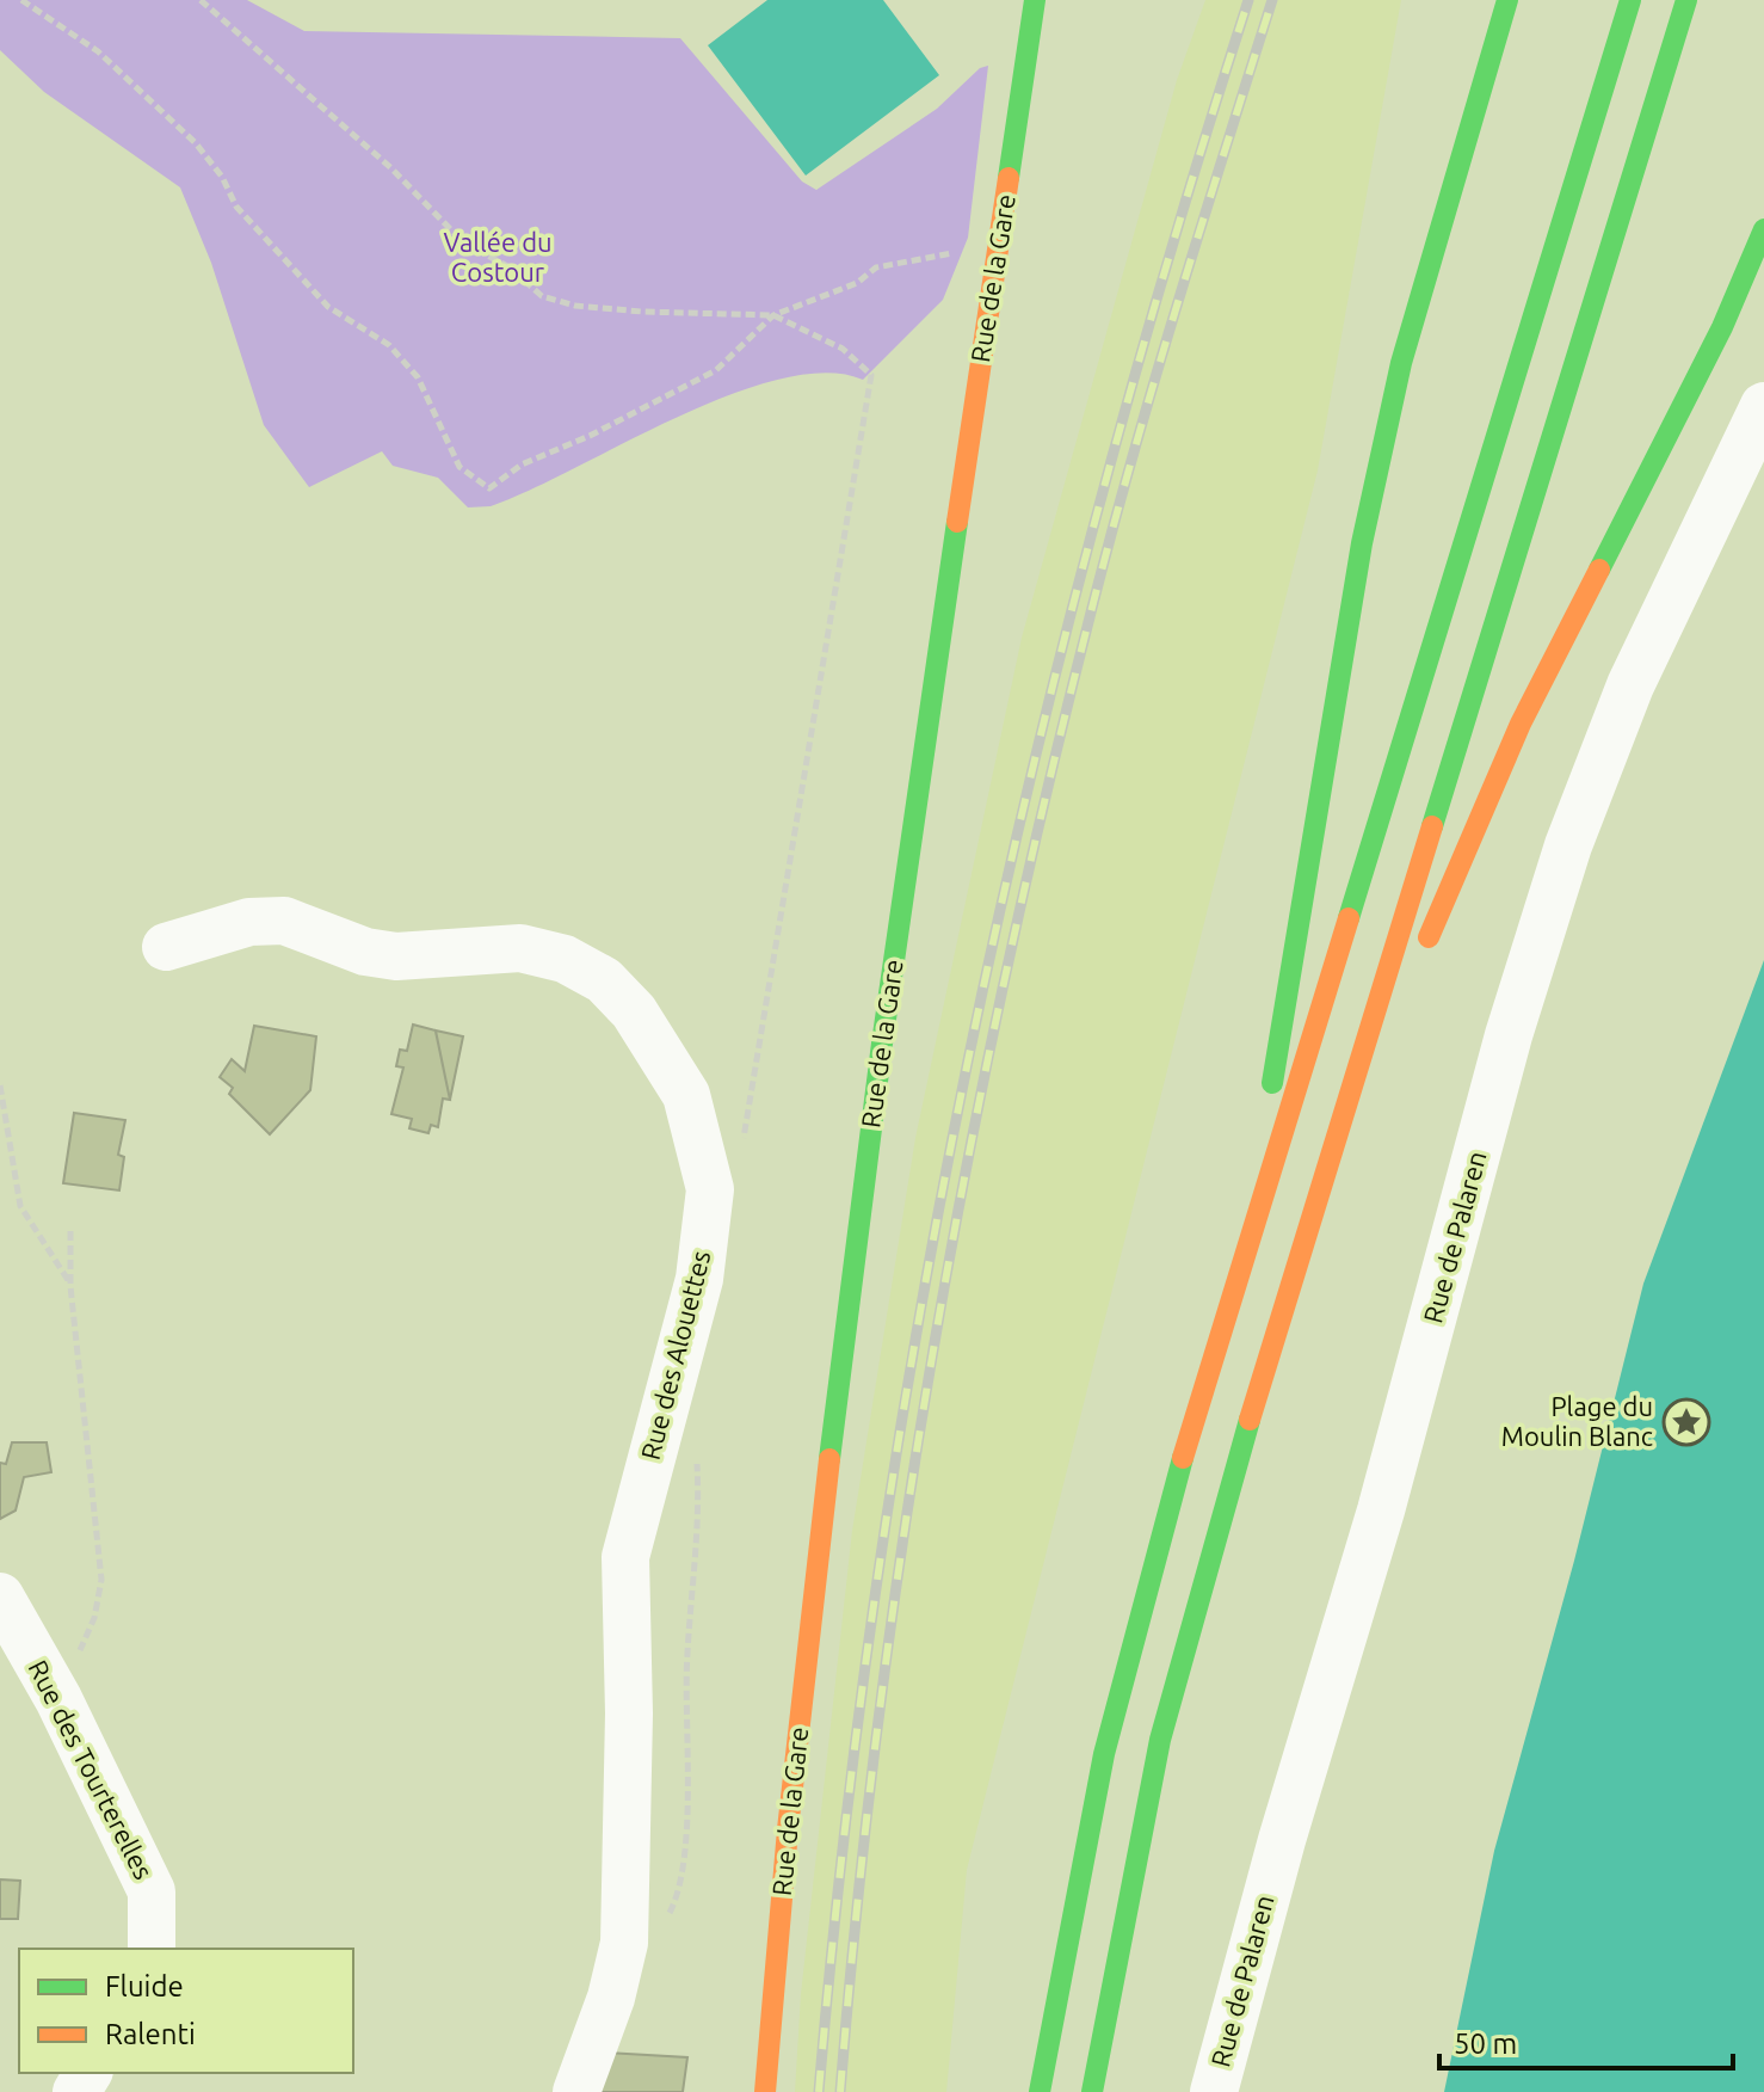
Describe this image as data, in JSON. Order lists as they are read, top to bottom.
{
  "streets": {
    "main road": ["Rue de la Gare"],
    "street": ["Rue de Palaren", "Rue des Alouettes", "Rue des Tourterelles"]
  },
  "parks": ["Vallée du Costour"],
  "places": {
    "place": ["Plage du Moulin Blanc"]
  },
  "legend": ["Fluide", "Ralenti"],
  "scale_bar": "50 m"
}
